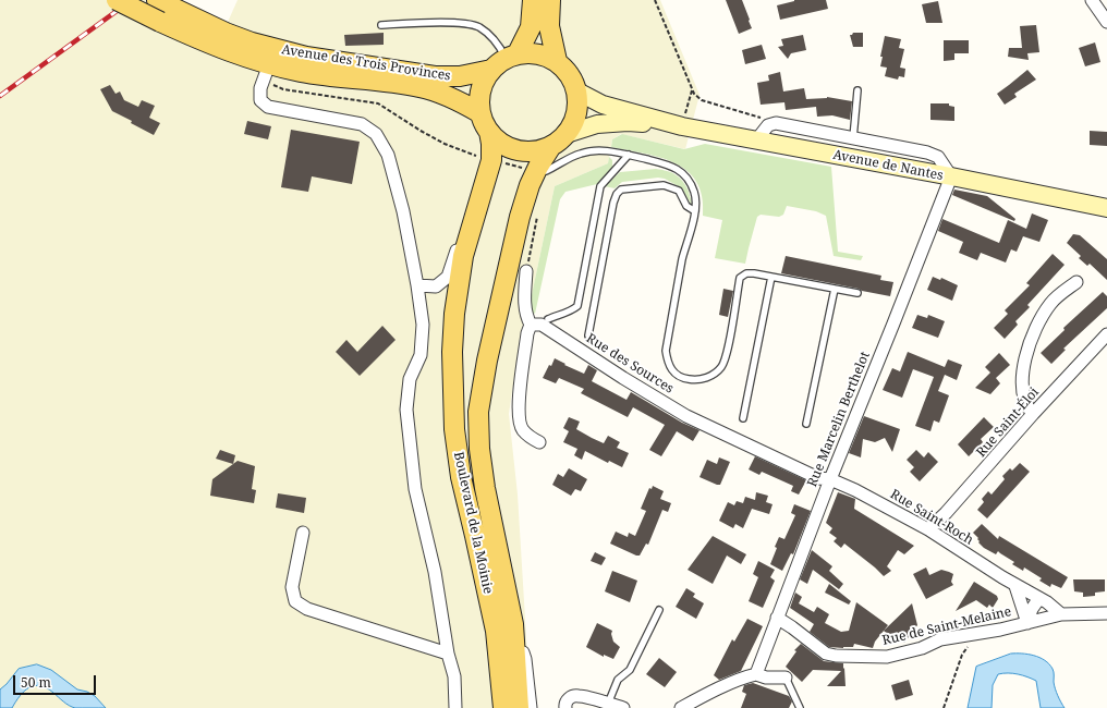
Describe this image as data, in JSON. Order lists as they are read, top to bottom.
{
  "streets": {
    "main road": ["Avenue des Trois Provinces", "Avenue de Nantes", "Boulevard de la Moinie"],
    "street": [
      "Rue des Sources",
      "Rue Marcelin Berthelot",
      "Rue Saint-Éloi",
      "Rue Saint-Roch",
      "Rue de Saint-Melaine"
    ]
  },
  "crossings": [
    ["Avenue des Trois Provinces", "Avenue de Nantes"],
    ["Avenue des Trois Provinces", "Boulevard de la Moinie"],
    ["Avenue de Nantes", "Rue Marcelin Berthelot"],
    ["Avenue de Nantes", "Boulevard de la Moinie"],
    ["Rue des Sources", "Rue Marcelin Berthelot"],
    ["Rue des Sources", "Rue Saint-Roch"],
    ["Rue Marcelin Berthelot", "Rue Saint-Roch"],
    ["Rue Marcelin Berthelot", "Rue de Saint-Melaine"],
    ["Rue Saint-Éloi", "Rue Saint-Roch"],
    ["Rue Saint-Roch", "Rue de Saint-Melaine"]
  ],
  "scale_bar": "50 m"
}
